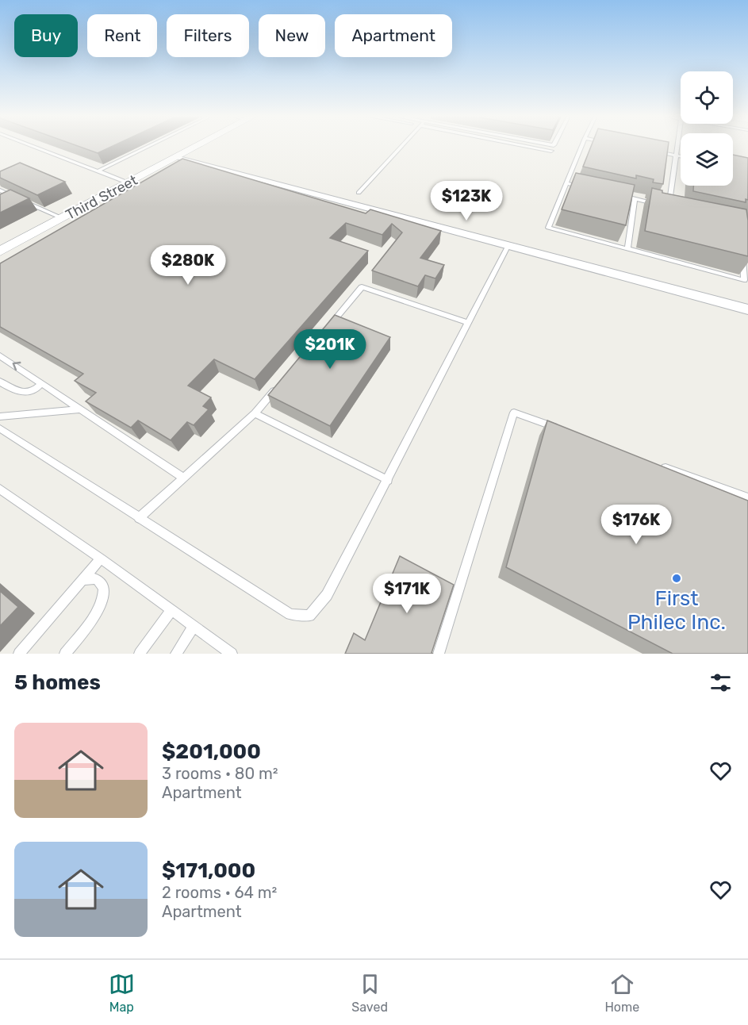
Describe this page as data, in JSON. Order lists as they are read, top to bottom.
{
  "streets": {
    "street": ["Third Street"]
  },
  "places": ["First Philec Inc."],
  "page": {
    "chip": [
      "Buy",
      "Rent",
      "Filters",
      "New",
      "Apartment"
    ],
    "price": [
      "$123K",
      "$280K",
      "$201K",
      "$176K",
      "$171K"
    ],
    "heading": "5 homes",
    "list": [
      {
        "name": "$201,000",
        "note": "3 rooms · 80 m² · Apartment"
      },
      {
        "name": "$171,000",
        "note": "2 rooms · 64 m² · Apartment"
      }
    ],
    "tabs": ["Map", "Saved", "Home"]
  }
}
